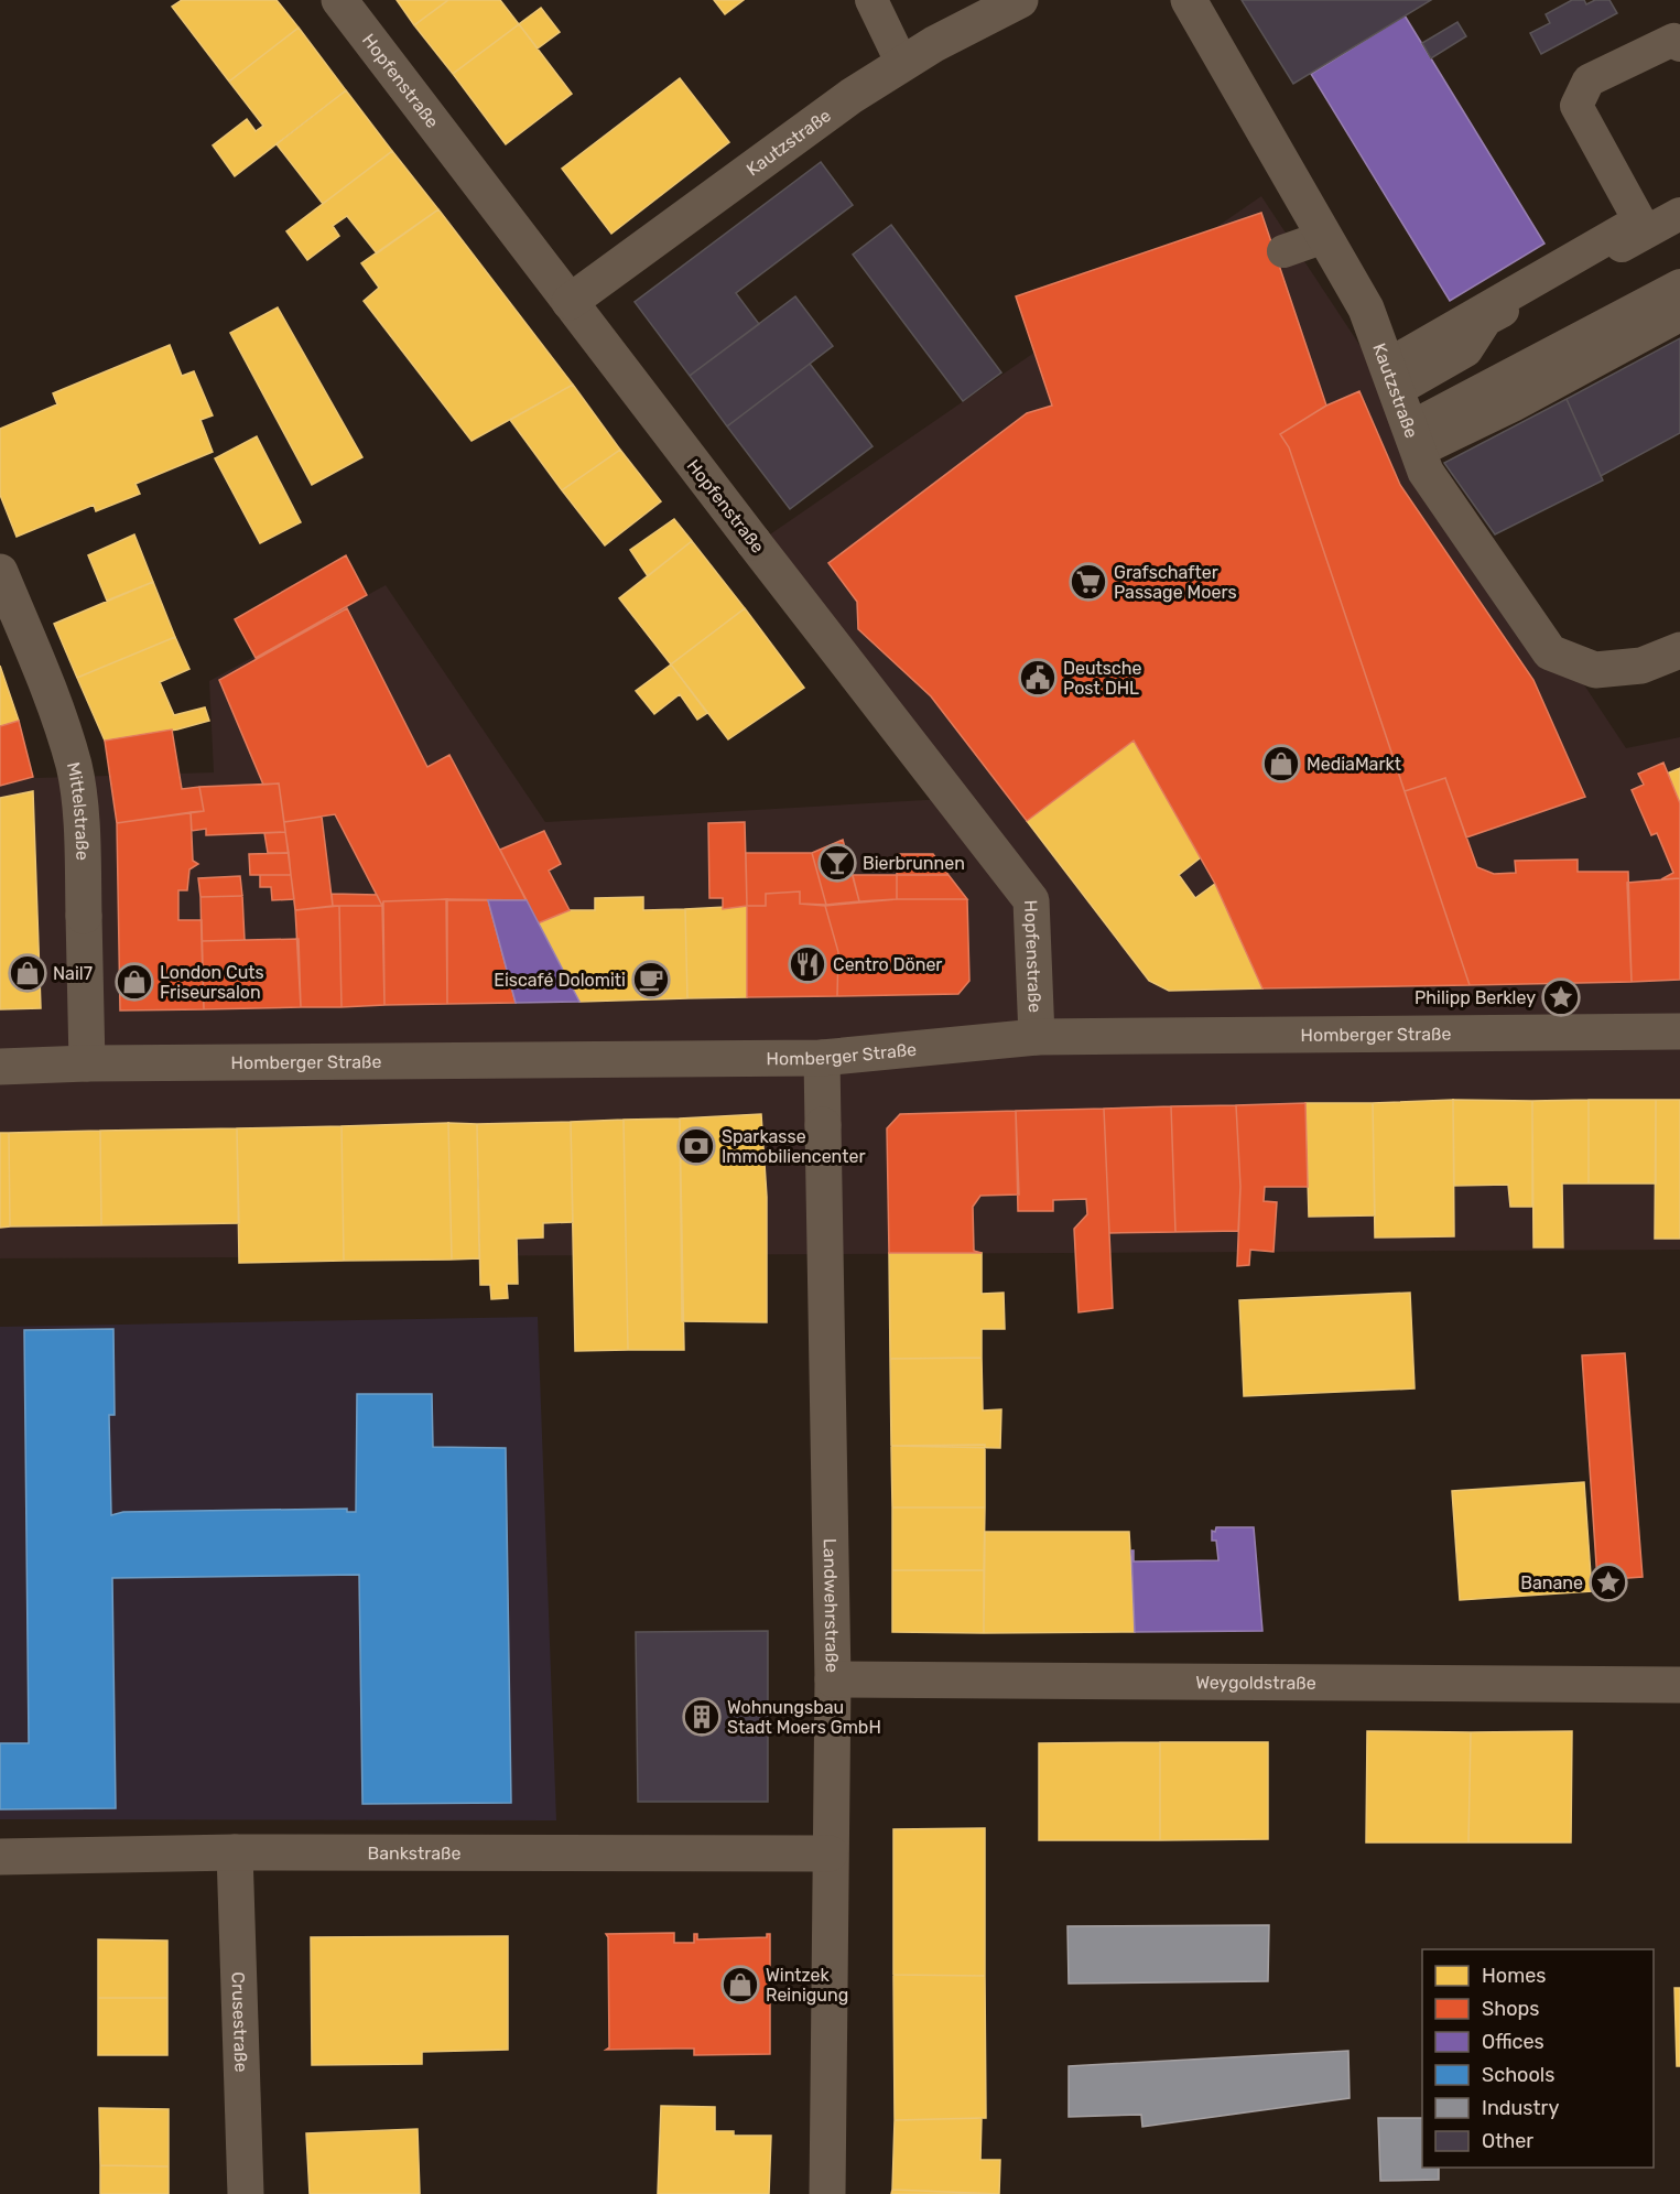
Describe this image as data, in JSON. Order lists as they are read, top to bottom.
{
  "streets": {
    "street": [
      "Hopfenstraße",
      "Kautzstraße",
      "Mittelstraße",
      "Homberger Straße",
      "Landwehrstraße",
      "Weygoldstraße",
      "Bankstraße",
      "Crusestraße"
    ]
  },
  "crossings": [
    ["Hopfenstraße", "Kautzstraße"],
    ["Hopfenstraße", "Homberger Straße"],
    ["Mittelstraße", "Homberger Straße"],
    ["Homberger Straße", "Landwehrstraße"],
    ["Landwehrstraße", "Weygoldstraße"],
    ["Landwehrstraße", "Bankstraße"],
    ["Bankstraße", "Crusestraße"]
  ],
  "places": {
    "supermarket": ["Grafschafter Passage Moers"],
    "public building": ["Deutsche Post DHL"],
    "shop": [
      "MediaMarkt",
      "Nail7",
      "London Cuts Friseursalon",
      "Wintzek Reinigung"
    ],
    "bar": ["Bierbrunnen"],
    "restaurant": ["Centro Döner"],
    "cafe": ["Eiscafé Dolomiti"],
    "place": ["Philipp Berkley", "Banane"],
    "bank": ["Sparkasse Immobiliencenter"],
    "building": ["Wohnungsbau Stadt Moers GmbH"]
  },
  "legend": [
    "Homes",
    "Shops",
    "Offices",
    "Schools",
    "Industry",
    "Other"
  ]
}
